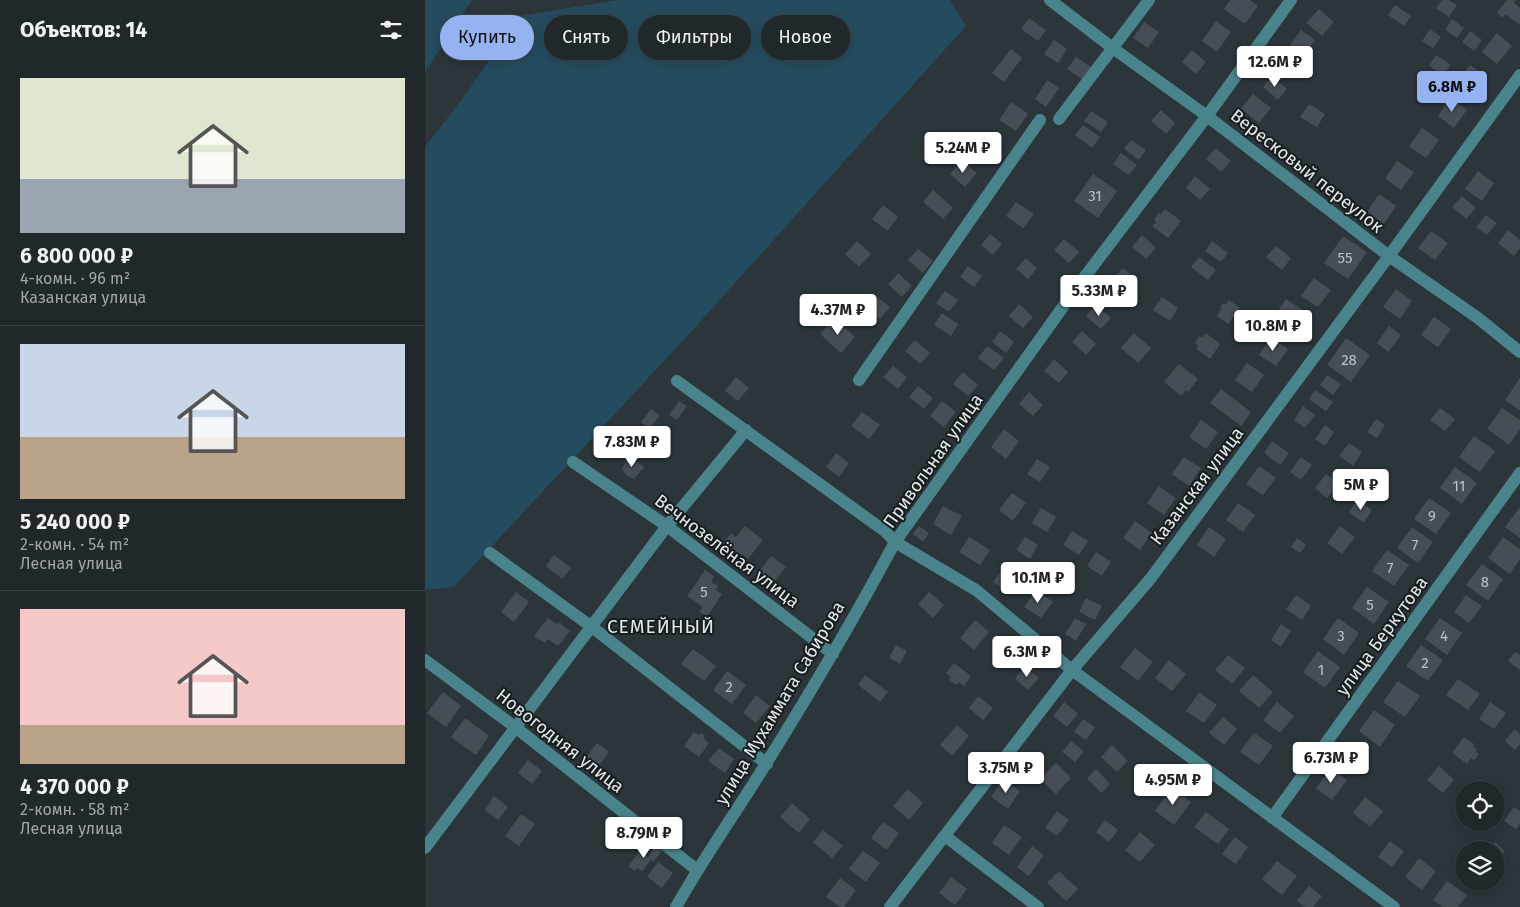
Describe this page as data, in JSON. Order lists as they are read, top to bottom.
{
  "streets": {
    "street": [
      "Вересковый переулок",
      "Привольная улица",
      "Казанская улица",
      "Вечнозелёная улица",
      "улица Беркутова",
      "улица Мухаммата Сабирова",
      "Новогодняя улица"
    ]
  },
  "crossings": [
    ["Вересковый переулок", "Привольная улица"],
    ["Вересковый переулок", "Казанская улица"],
    ["Привольная улица", "Казанская улица"],
    ["Привольная улица", "улица Беркутова"],
    ["Привольная улица", "улица Мухаммата Сабирова"],
    ["Вечнозелёная улица", "улица Мухаммата Сабирова"],
    ["улица Мухаммата Сабирова", "Новогодняя улица"]
  ],
  "districts": ["СЕМЕЙНЫЙ"],
  "house_numbers": [
    "31",
    "55",
    "28",
    "11",
    "9",
    "7",
    "7",
    "8",
    "5",
    "5",
    "3",
    "4",
    "2",
    "1",
    "2"
  ],
  "page": {
    "heading": "Объектов: 14",
    "chip": [
      "Купить",
      "Снять",
      "Фильтры",
      "Новое"
    ],
    "price": [
      "12.6M ₽",
      "6.8M ₽",
      "5.24M ₽",
      "5.33M ₽",
      "4.37M ₽",
      "10.8M ₽",
      "7.83M ₽",
      "5M ₽",
      "10.1M ₽",
      "6.3M ₽",
      "6.73M ₽",
      "3.75M ₽",
      "4.95M ₽",
      "8.79M ₽"
    ],
    "list": [
      {
        "name": "6 800 000 ₽",
        "note": "4-комн. · 96 m² · Казанская улица"
      },
      {
        "name": "5 240 000 ₽",
        "note": "2-комн. · 54 m² · Лесная улица"
      },
      {
        "name": "4 370 000 ₽",
        "note": "2-комн. · 58 m² · Лесная улица"
      }
    ]
  }
}
